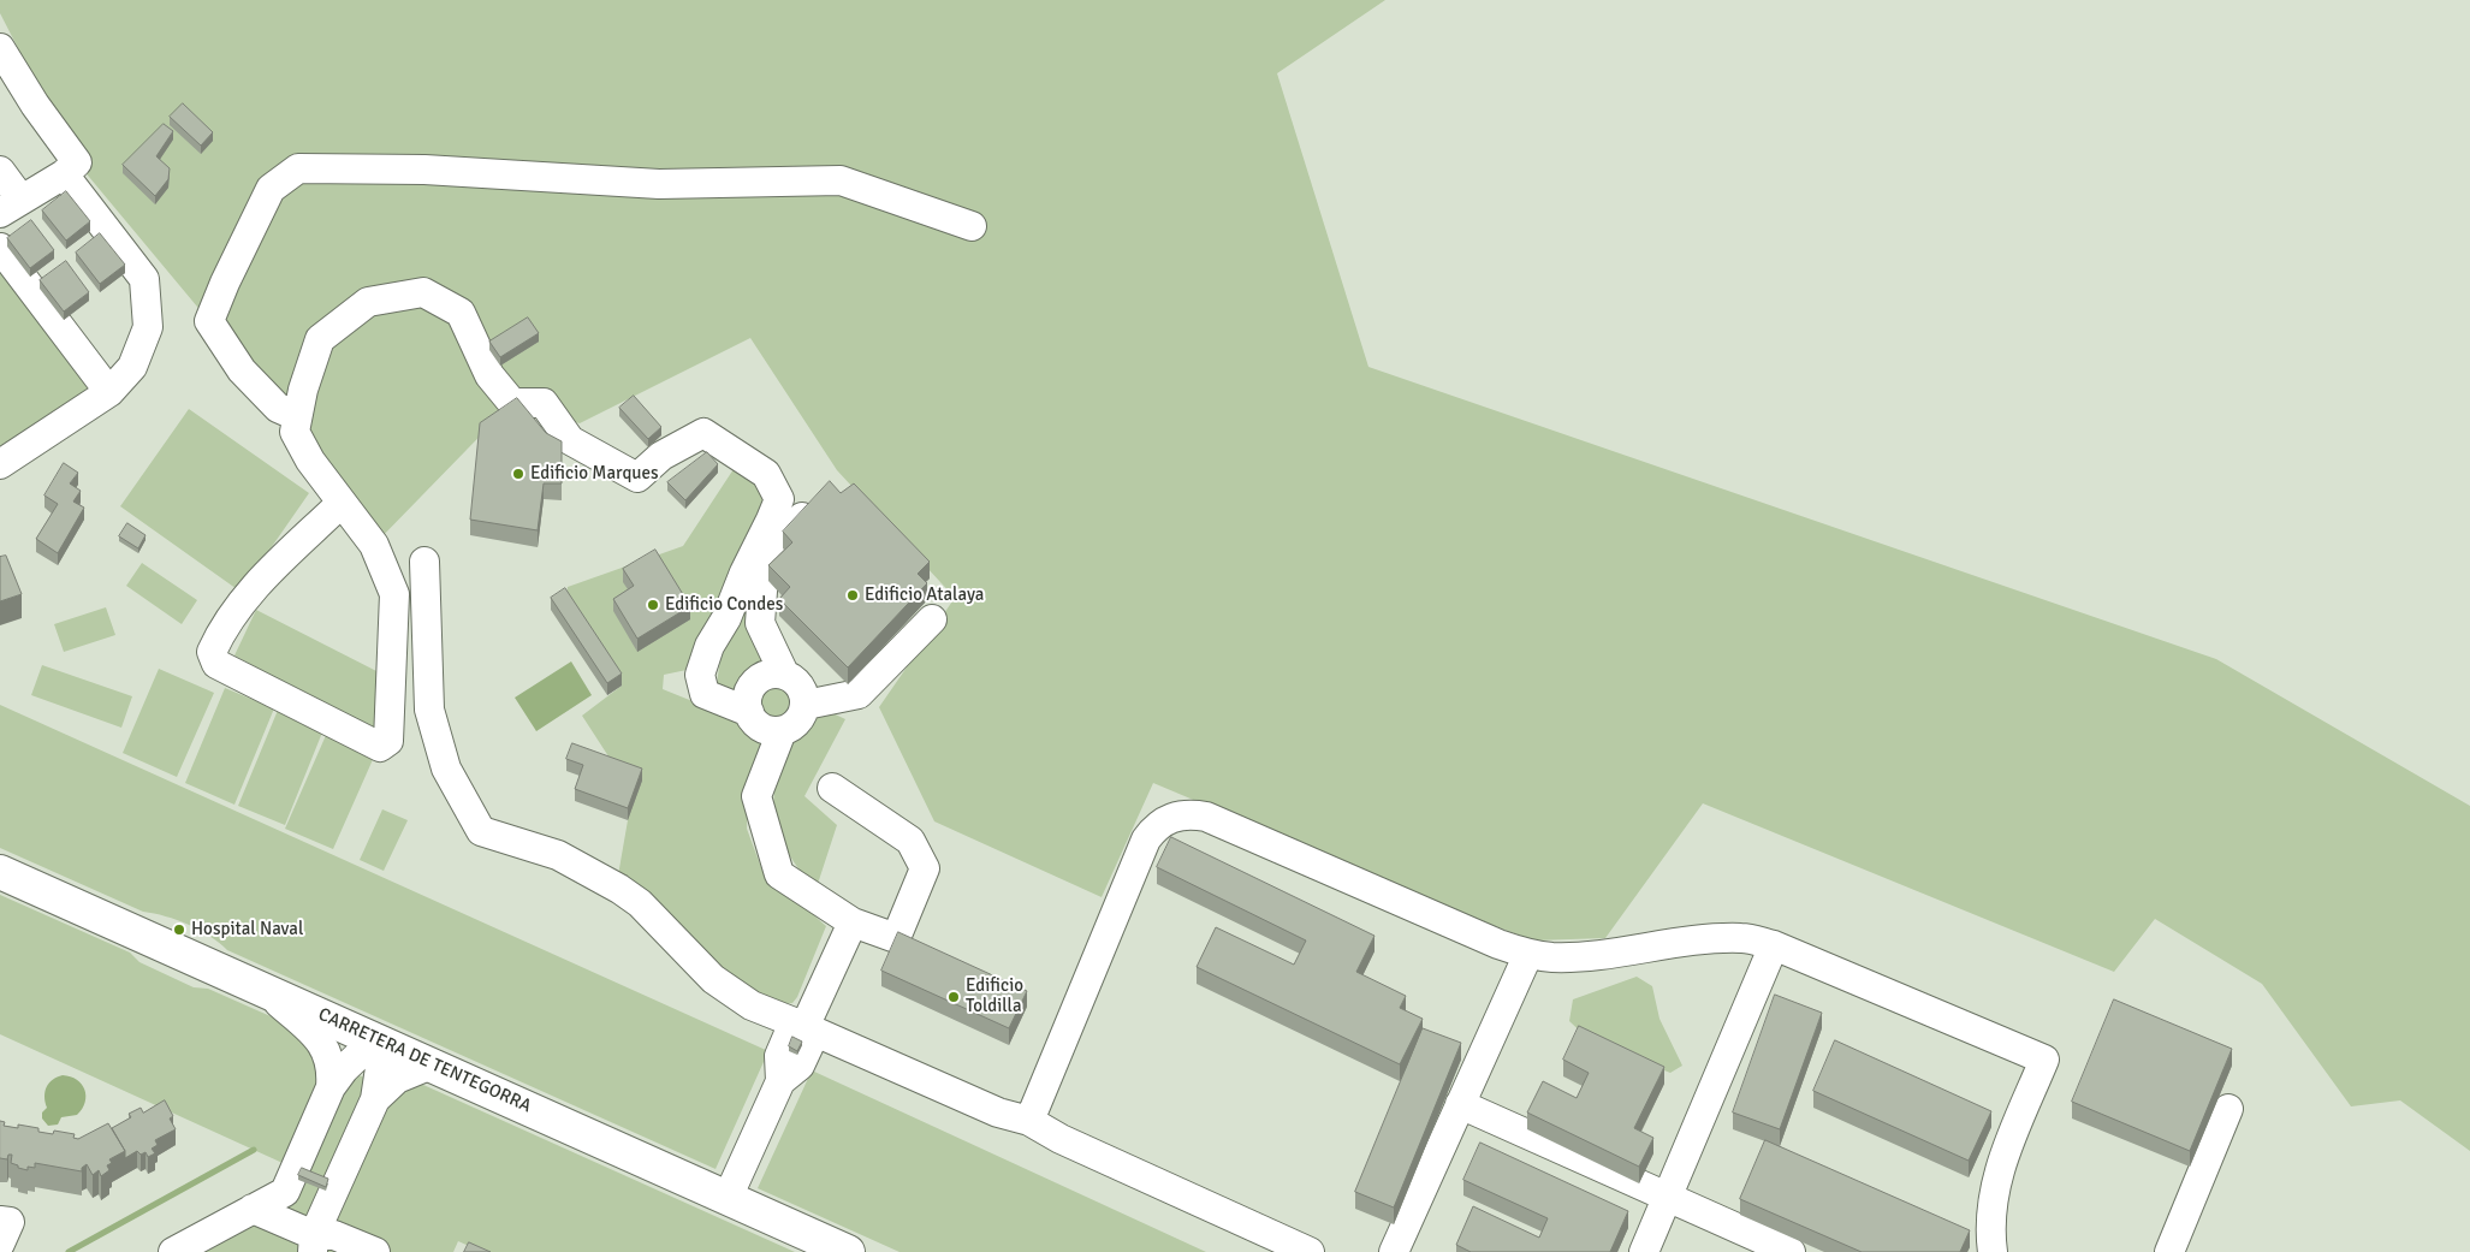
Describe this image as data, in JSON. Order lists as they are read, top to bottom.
{
  "streets": {
    "main road": ["CARRETERA DE TENTEGORRA"]
  },
  "places": [
    "Edificio Marques",
    "Edificio Atalaya",
    "Edificio Condes",
    "Hospital Naval",
    "Edificio Toldilla"
  ]
}
